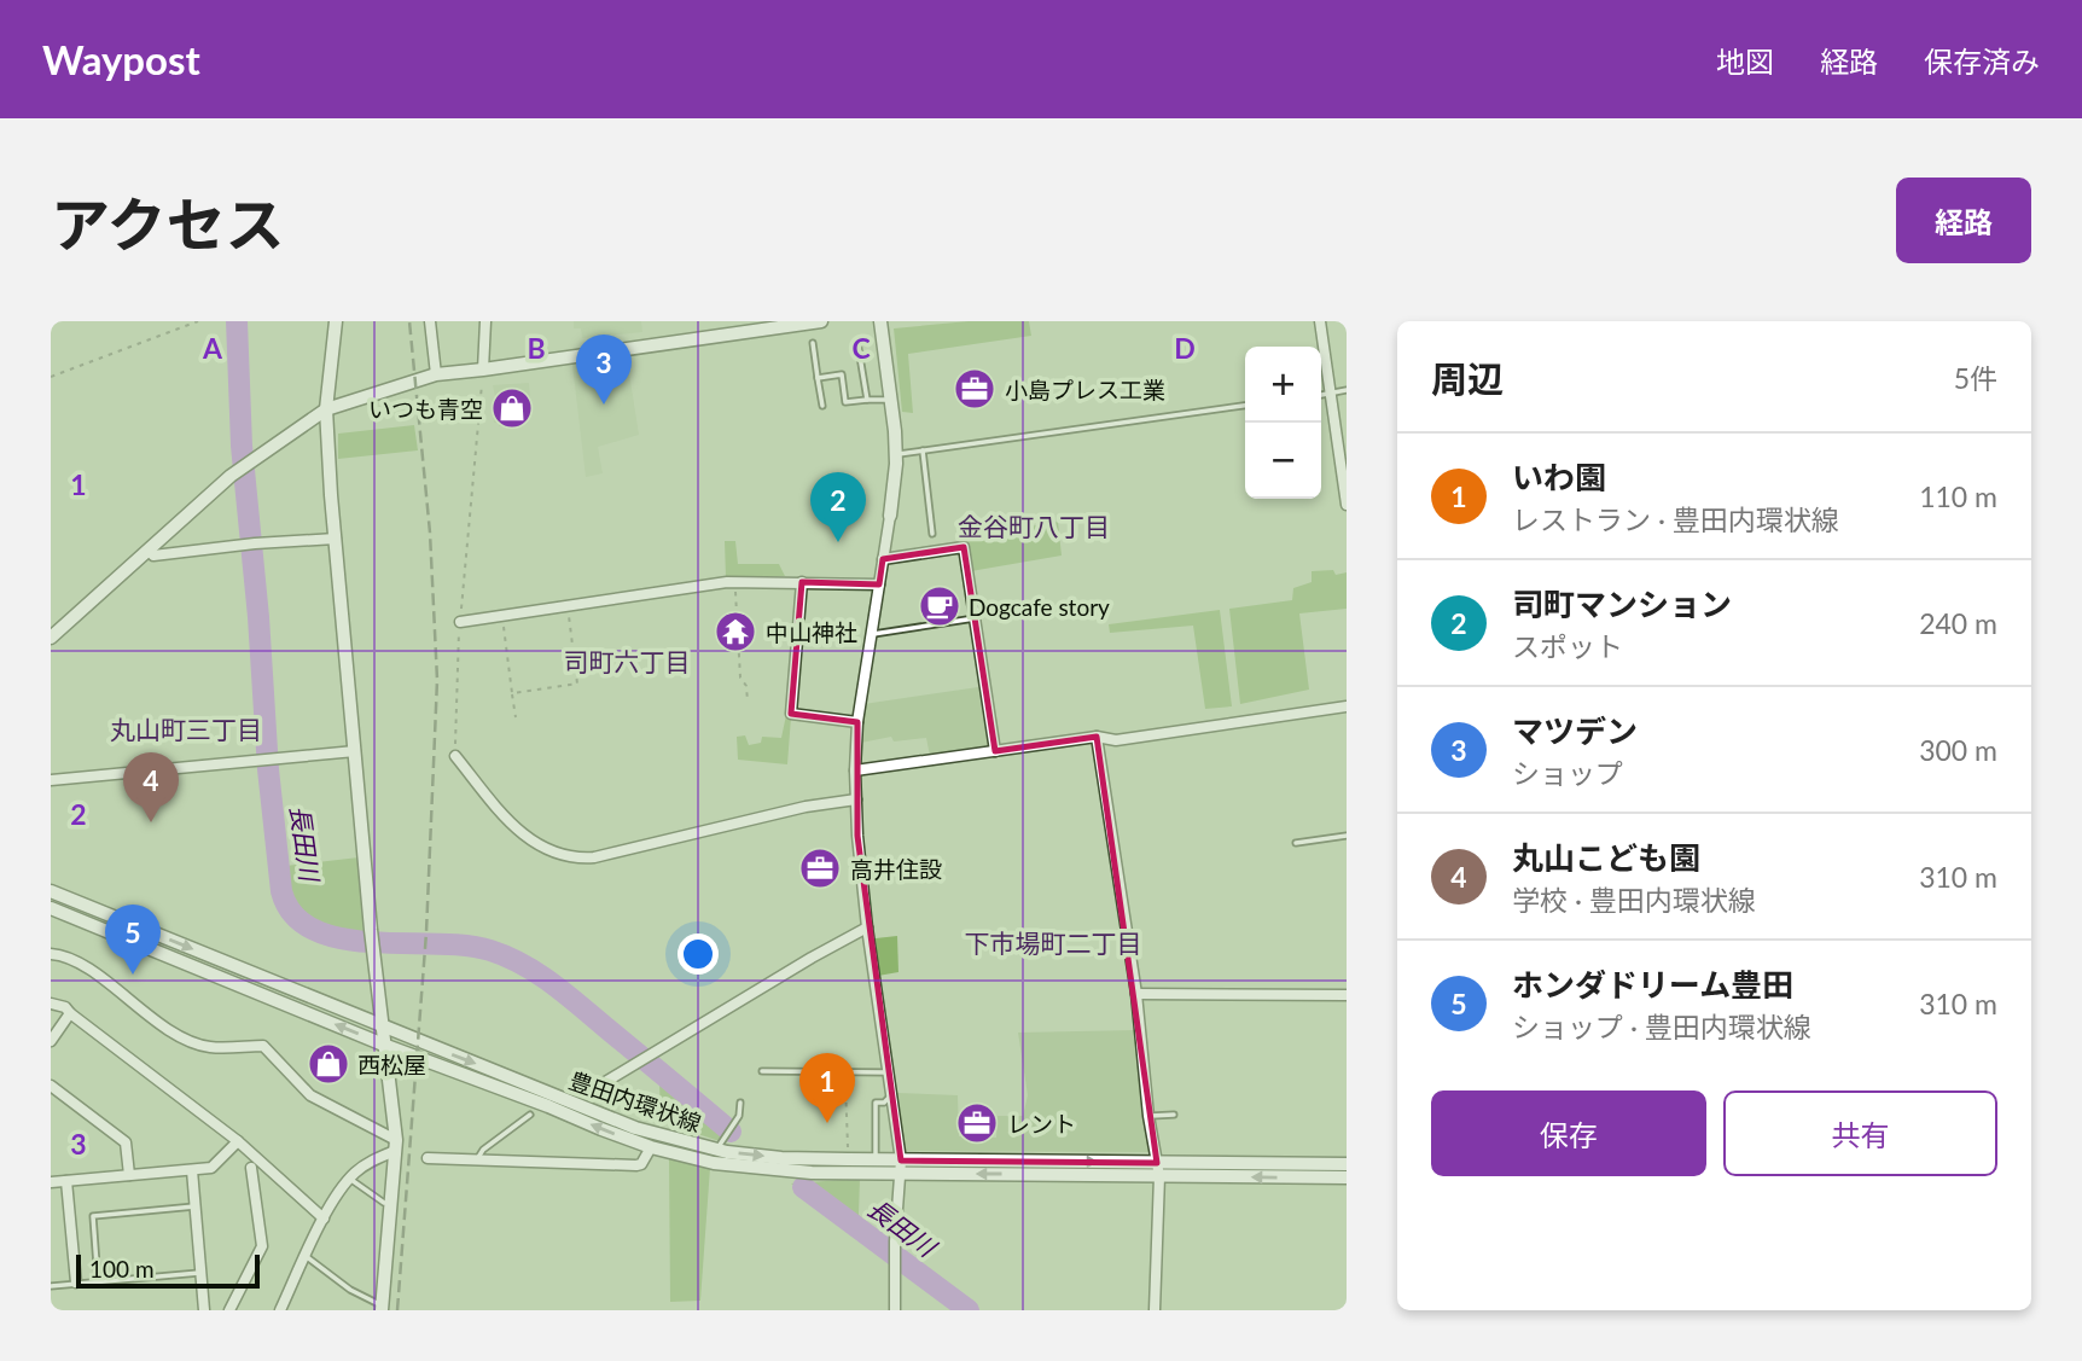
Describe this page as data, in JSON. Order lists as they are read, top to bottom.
{
  "streets": {
    "street": ["豊田内環状線"]
  },
  "districts": [
    "金谷町八丁目",
    "司町六丁目",
    "丸山町三丁目",
    "下市場町二丁目"
  ],
  "water": ["長田川"],
  "places": {
    "office": ["小島プレス工業", "高井住設", "レント"],
    "shop": ["いつも青空", "西松屋"],
    "cafe": ["Dogcafe story"],
    "temple": ["中山神社"]
  },
  "scale_bar": "100 m",
  "page": {
    "header": "Waypost",
    "nav": ["地図", "経路", "保存済み"],
    "title": "アクセス",
    "buttons": [
      "経路",
      ["保存", "共有"]
    ],
    "heading": ["周辺", "5件"],
    "pins": [
      "3",
      "2",
      "4",
      "5",
      "1"
    ],
    "map_buttons": ["+", "−"],
    "list": [
      {
        "mark": "1",
        "name": "いわ園",
        "note": "レストラン · 豊田内環状線",
        "value": "110 m"
      },
      {
        "mark": "2",
        "name": "司町マンション",
        "note": "スポット",
        "value": "240 m"
      },
      {
        "mark": "3",
        "name": "マツデン",
        "note": "ショップ",
        "value": "300 m"
      },
      {
        "mark": "4",
        "name": "丸山こども園",
        "note": "学校 · 豊田内環状線",
        "value": "310 m"
      },
      {
        "mark": "5",
        "name": "ホンダドリーム豊田",
        "note": "ショップ · 豊田内環状線",
        "value": "310 m"
      }
    ],
    "scale": "100 m"
  },
  "grid": {
    "columns": [
      "A",
      "B",
      "C",
      "D"
    ],
    "rows": ["1", "2", "3"]
  }
}
